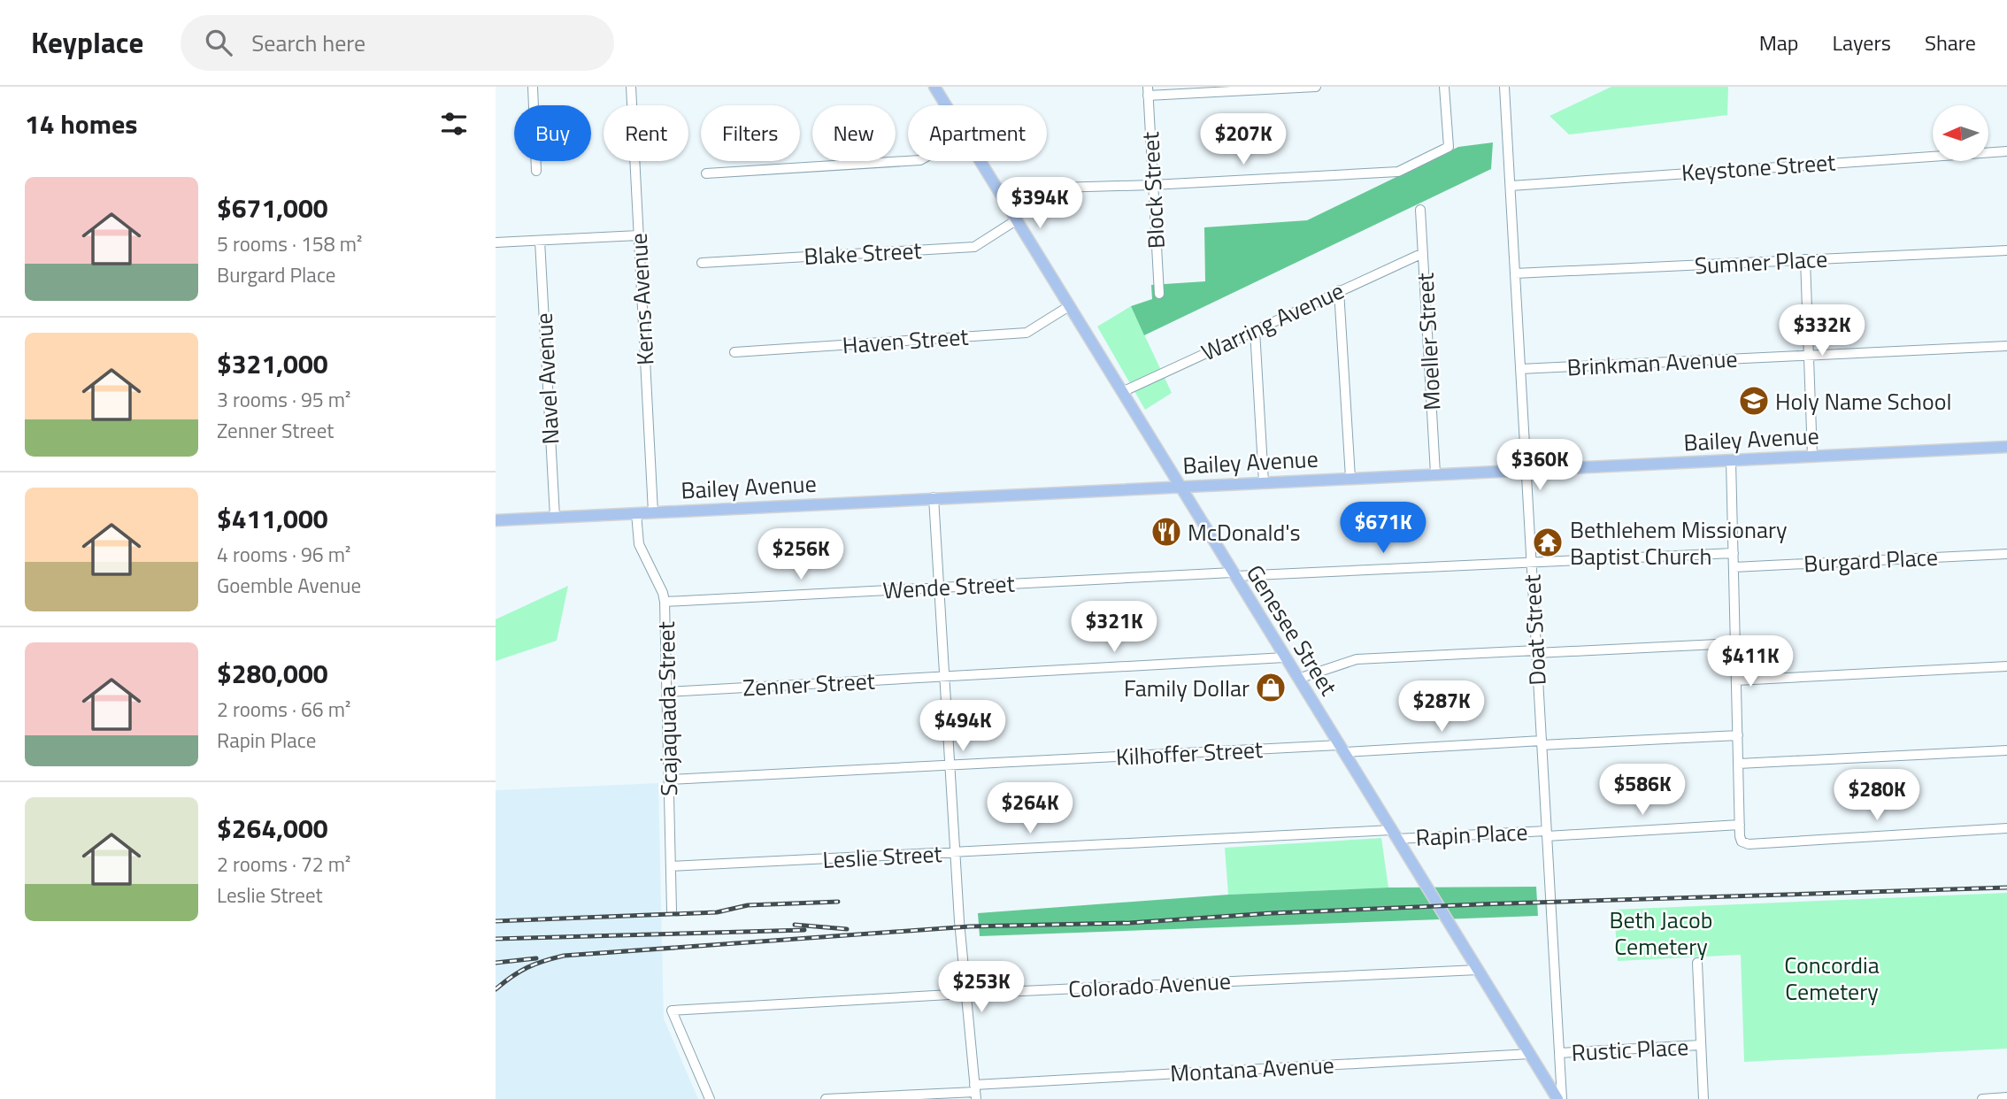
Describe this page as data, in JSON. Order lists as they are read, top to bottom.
{
  "streets": {
    "main road": ["Bailey Avenue", "Genesee Street"],
    "street": [
      "Keystone Street",
      "Block Street",
      "Blake Street",
      "Sumner Place",
      "Kerns Avenue",
      "Warring Avenue",
      "Haven Street",
      "Moeller Street",
      "Brinkman Avenue",
      "Navel Avenue",
      "Burgard Place",
      "Wende Street",
      "Doat Street",
      "Zenner Street",
      "Scajaquada Street",
      "Kilhoffer Street",
      "Rapin Place",
      "Leslie Street",
      "Colorado Avenue",
      "Rustic Place",
      "Montana Avenue"
    ]
  },
  "crossings": [
    ["Keystone Street", "Doat Street"],
    ["Blake Street", "Genesee Street"],
    ["Sumner Place", "Doat Street"],
    ["Kerns Avenue", "Bailey Avenue"],
    ["Warring Avenue", "Moeller Street"],
    ["Warring Avenue", "Genesee Street"],
    ["Haven Street", "Genesee Street"],
    ["Moeller Street", "Bailey Avenue"],
    ["Brinkman Avenue", "Doat Street"],
    ["Navel Avenue", "Bailey Avenue"],
    ["Bailey Avenue", "Genesee Street"],
    ["Bailey Avenue", "Doat Street"],
    ["Bailey Avenue", "Scajaquada Street"],
    ["Wende Street", "Genesee Street"],
    ["Wende Street", "Scajaquada Street"],
    ["Genesee Street", "Doat Street"],
    ["Genesee Street", "Zenner Street"],
    ["Genesee Street", "Kilhoffer Street"],
    ["Genesee Street", "Rapin Place"],
    ["Genesee Street", "Leslie Street"],
    ["Genesee Street", "Colorado Avenue"],
    ["Genesee Street", "Montana Avenue"],
    ["Doat Street", "Kilhoffer Street"],
    ["Doat Street", "Rapin Place"],
    ["Doat Street", "Rustic Place"],
    ["Zenner Street", "Scajaquada Street"],
    ["Scajaquada Street", "Kilhoffer Street"],
    ["Scajaquada Street", "Leslie Street"],
    ["Rapin Place", "Leslie Street"]
  ],
  "parks": ["Beth Jacob Cemetery", "Concordia Cemetery"],
  "places": {
    "school or university": ["Holy Name School"],
    "restaurant": ["McDonald's"],
    "temple": ["Bethlehem Missionary Baptist Church"],
    "shop": ["Family Dollar"]
  },
  "north": "left",
  "page": {
    "header": "Keyplace",
    "search": "Search here",
    "nav": ["Map", "Layers", "Share"],
    "heading": "14 homes",
    "chip": [
      "Buy",
      "Rent",
      "Filters",
      "New",
      "Apartment"
    ],
    "price": [
      "$207K",
      "$394K",
      "$332K",
      "$360K",
      "$671K",
      "$256K",
      "$321K",
      "$411K",
      "$287K",
      "$494K",
      "$586K",
      "$280K",
      "$264K",
      "$253K"
    ],
    "list": [
      {
        "name": "$671,000",
        "note": "5 rooms · 158 m² · Burgard Place"
      },
      {
        "name": "$321,000",
        "note": "3 rooms · 95 m² · Zenner Street"
      },
      {
        "name": "$411,000",
        "note": "4 rooms · 96 m² · Goemble Avenue"
      },
      {
        "name": "$280,000",
        "note": "2 rooms · 66 m² · Rapin Place"
      },
      {
        "name": "$264,000",
        "note": "2 rooms · 72 m² · Leslie Street"
      }
    ]
  }
}
